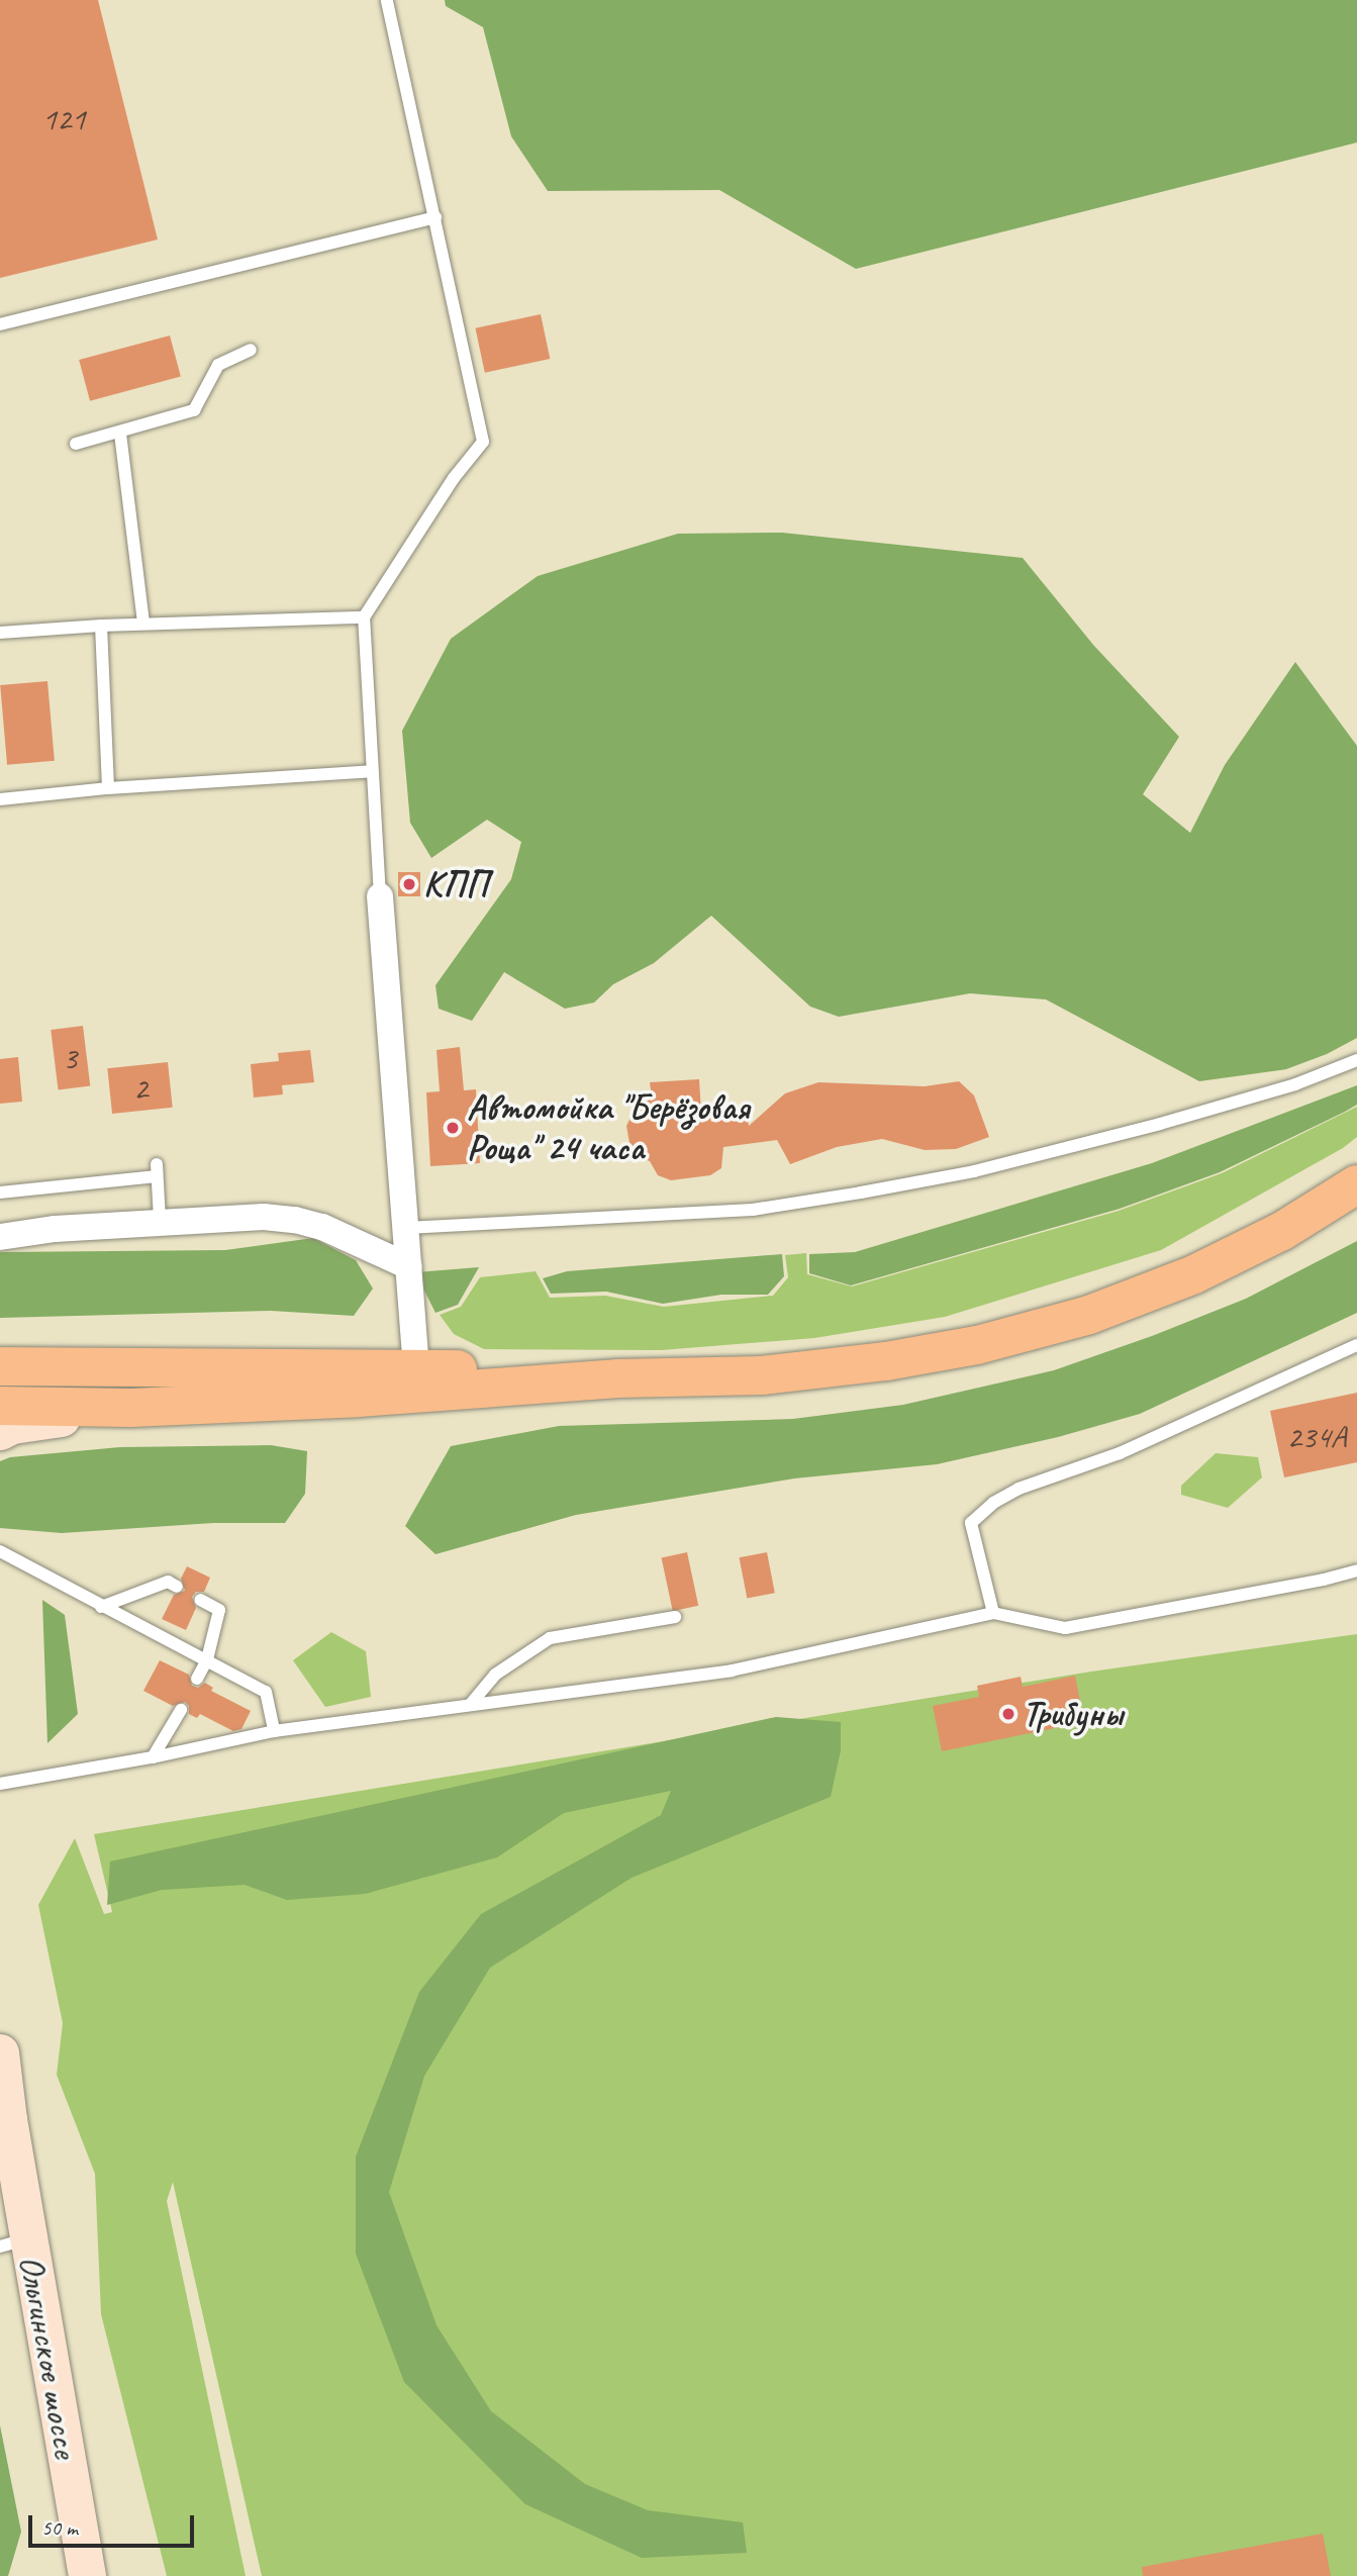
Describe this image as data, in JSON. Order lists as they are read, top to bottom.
{
  "streets": {
    "main road": ["Ольгинское шоссе"]
  },
  "places": ["КПП", "Автомойка \"Берёзовая Роща\" 24 часа", "Трибуны"],
  "house_numbers": [
    "121",
    "3",
    "2",
    "234А"
  ],
  "scale_bar": "50 m"
}
